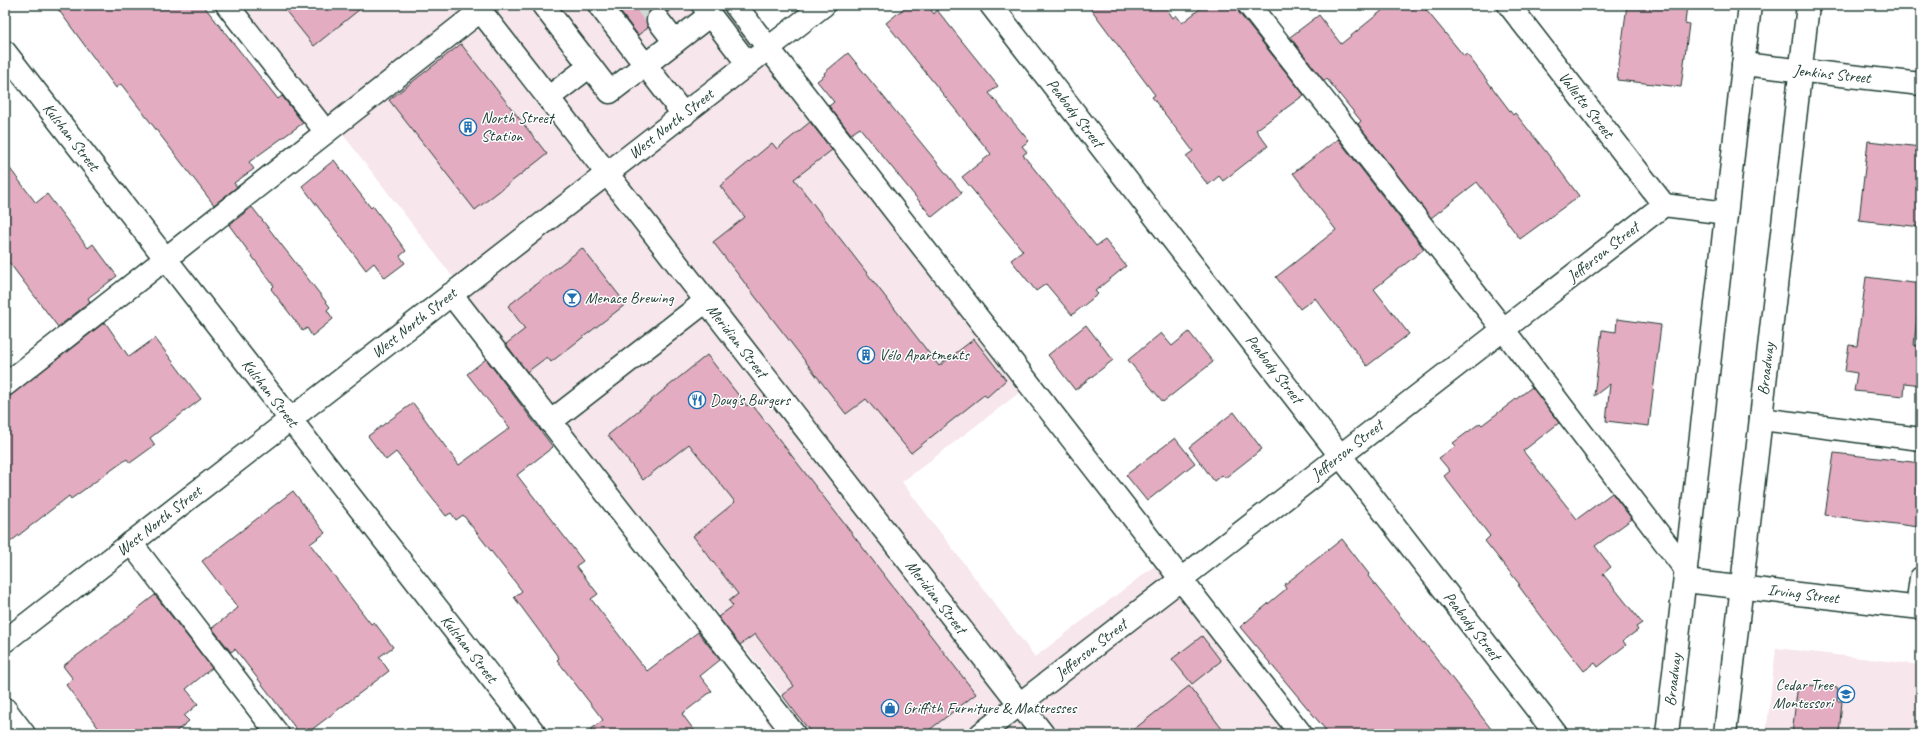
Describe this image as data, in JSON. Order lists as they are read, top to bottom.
{
  "streets": {
    "street": [
      "Jenkins Street",
      "Vallette Street",
      "Peabody Street",
      "West North Street",
      "Kulshan Street",
      "Jefferson Street",
      "Meridian Street",
      "Broadway",
      "Irving Street"
    ]
  },
  "crossings": [
    ["Jenkins Street", "Broadway"],
    ["Vallette Street", "Jefferson Street"],
    ["Peabody Street", "Jefferson Street"],
    ["West North Street", "Kulshan Street"],
    ["West North Street", "Meridian Street"],
    ["Jefferson Street", "Meridian Street"],
    ["Broadway", "Irving Street"]
  ],
  "places": {
    "building": ["North Street Station", "Vélo Apartments"],
    "bar": ["Menace Brewing"],
    "restaurant": ["Doug's Burgers"],
    "school or university": ["Cedar Tree Montessori"],
    "shop": ["Griffith Furniture & Mattresses"]
  }
}
